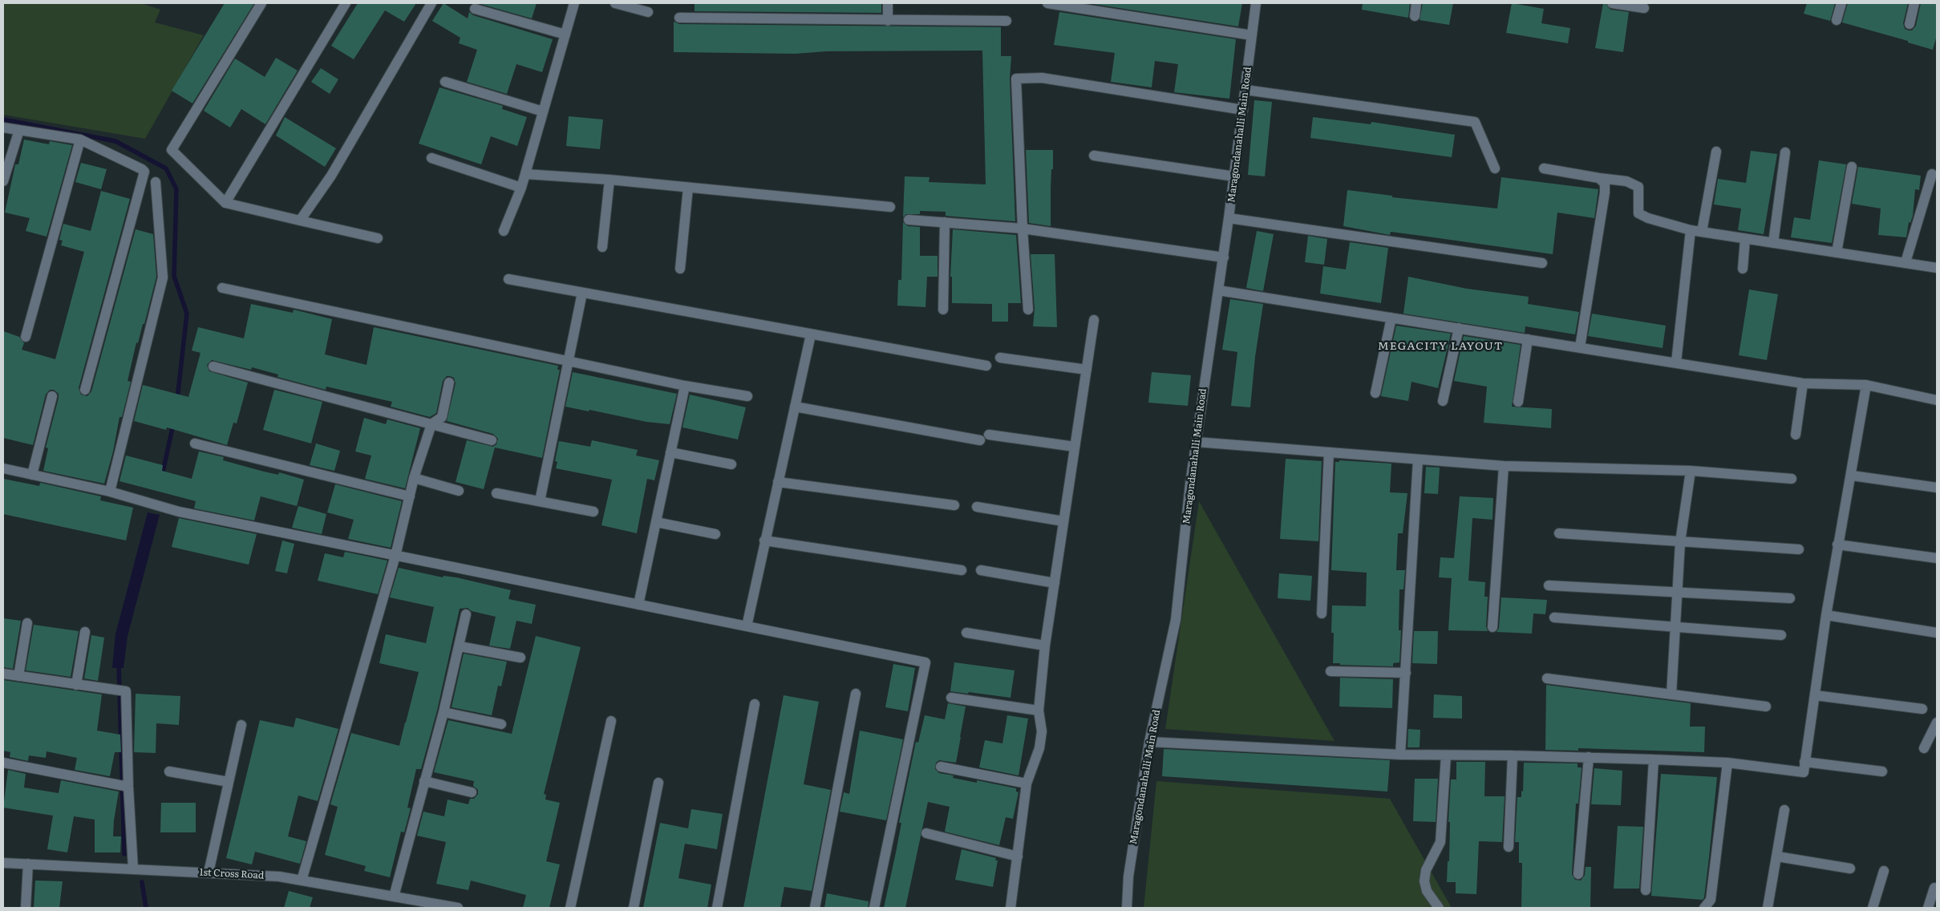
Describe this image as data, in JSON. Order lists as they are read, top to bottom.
{
  "streets": {
    "street": ["Maragondanahalli Main Road", "1st Cross Road"]
  },
  "districts": ["MEGACITY LAYOUT"]
}
